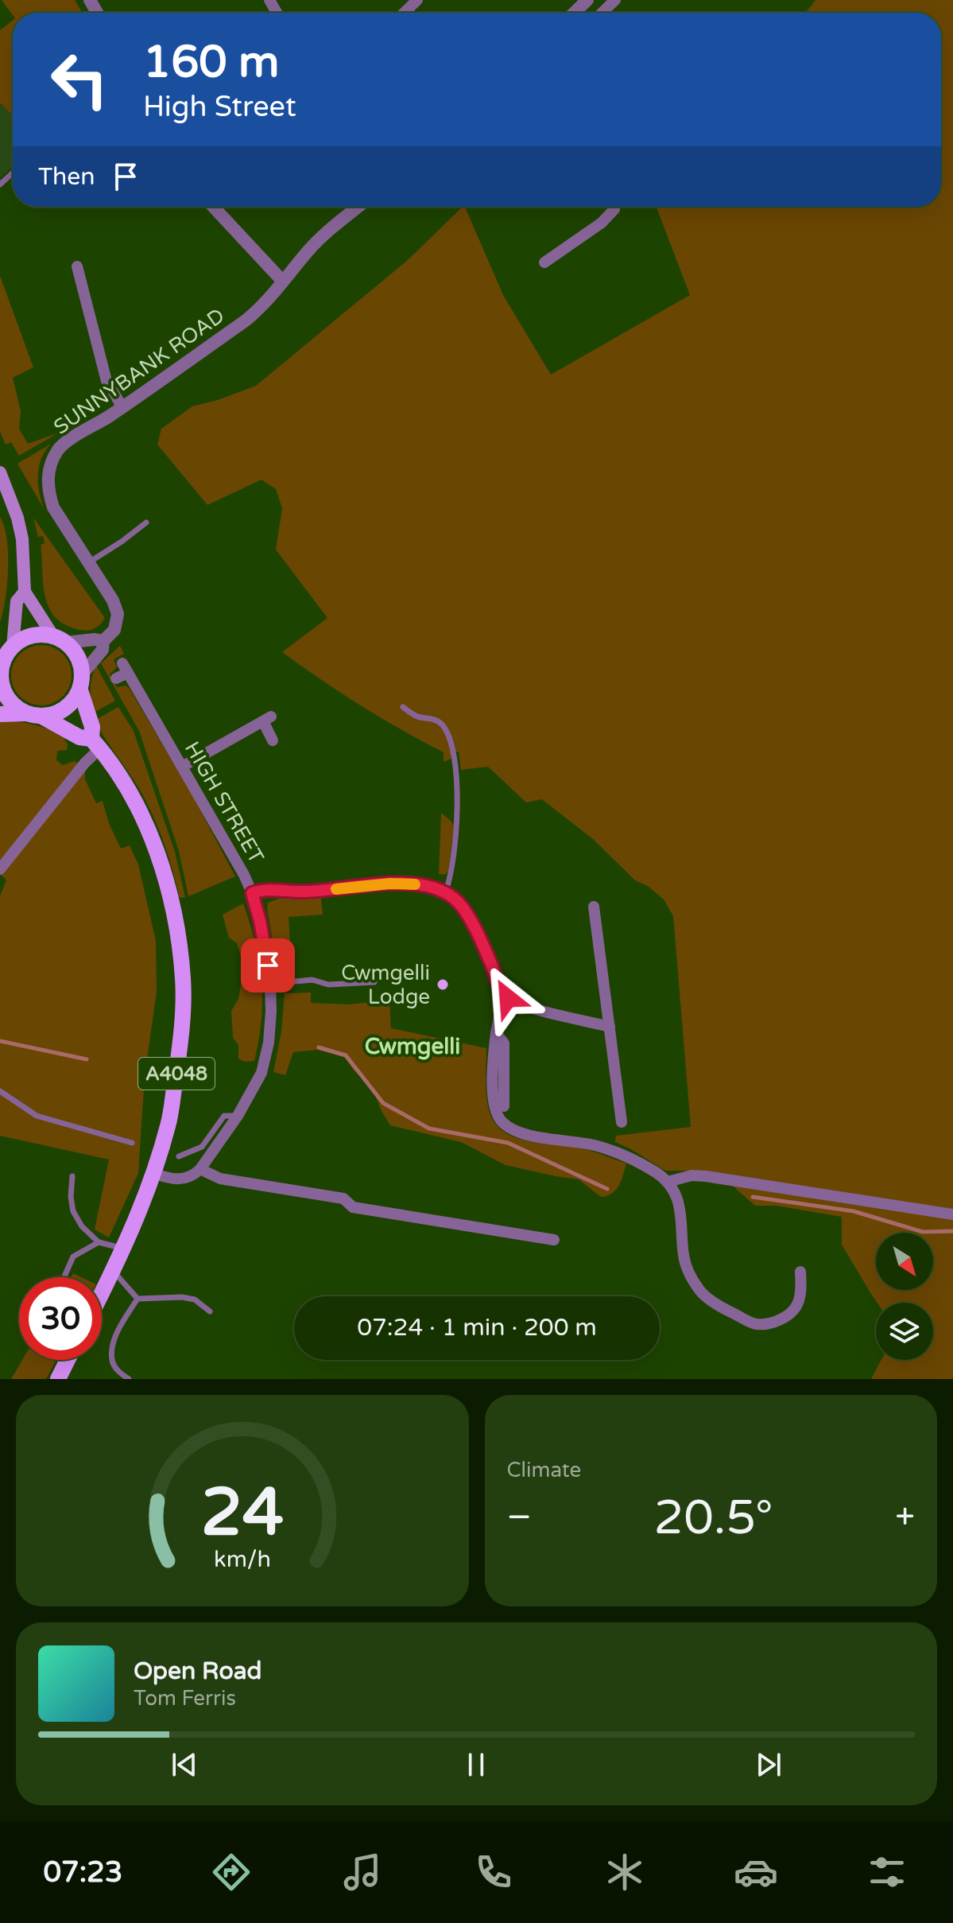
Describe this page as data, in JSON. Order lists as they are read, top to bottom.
{
  "streets": {
    "main road": ["A4048"],
    "street": ["SUNNYBANK ROAD", "HIGH STREET"]
  },
  "crossings": [
    ["SUNNYBANK ROAD", "A4048"]
  ],
  "districts": ["Cwmgelli"],
  "places": ["Cwmgelli Lodge"],
  "north": "bottom right",
  "page": {
    "turn": ["160 m", "High Street"],
    "then": "Then",
    "limit": "30",
    "trip": "07:24 · 1 min · 200 m",
    "tile": "Climate",
    "heat": ["−", "20.5°", "+"],
    "song": ["Open Road", "Tom Ferris"],
    "tabs": "07:23",
    "gauge": ["24", "km/h"]
  }
}
